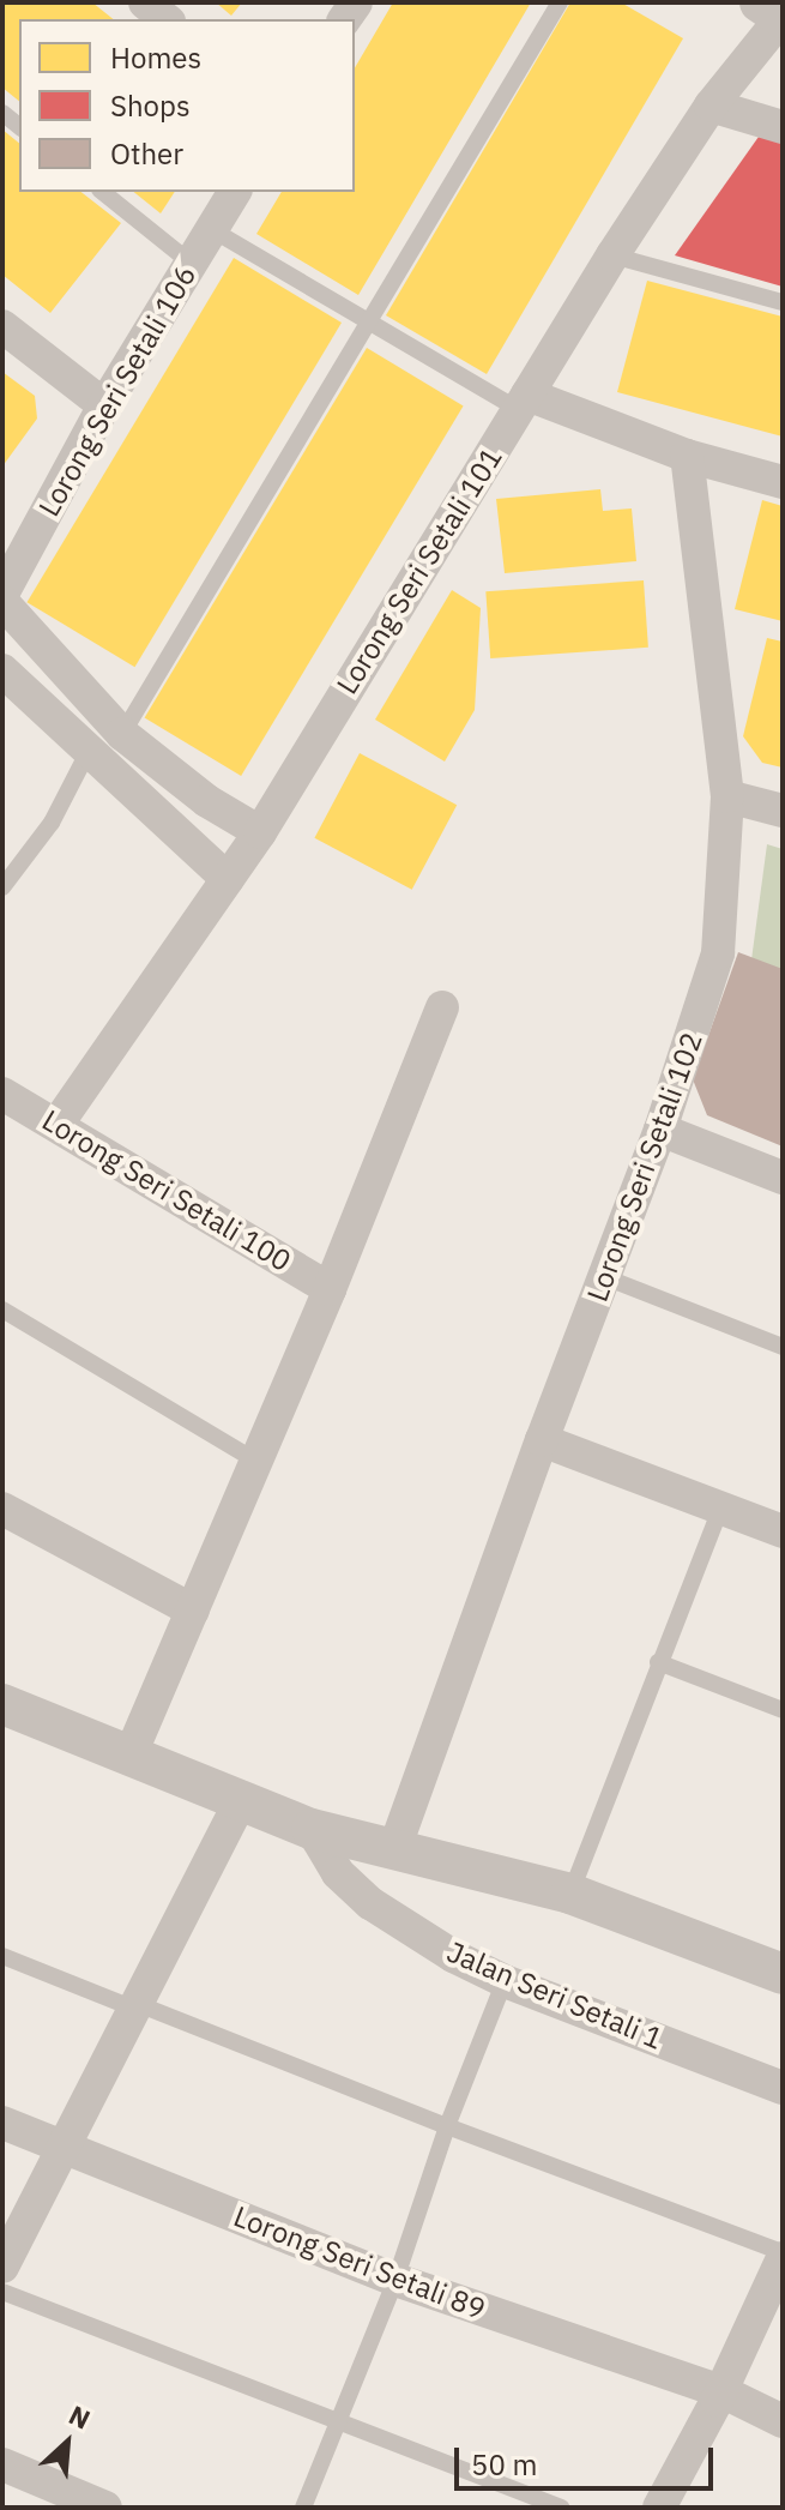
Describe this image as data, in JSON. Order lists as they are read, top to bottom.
{
  "streets": {
    "street": [
      "Lorong Seri Setali 106",
      "Lorong Seri Setali 101",
      "Lorong Seri Setali 102",
      "Lorong Seri Setali 100",
      "Jalan Seri Setali 1",
      "Lorong Seri Setali 89"
    ]
  },
  "crossings": [
    ["Lorong Seri Setali 101", "Lorong Seri Setali 100"]
  ],
  "legend": ["Homes", "Shops", "Other"],
  "scale_bar": "50 m",
  "north": "top right"
}
